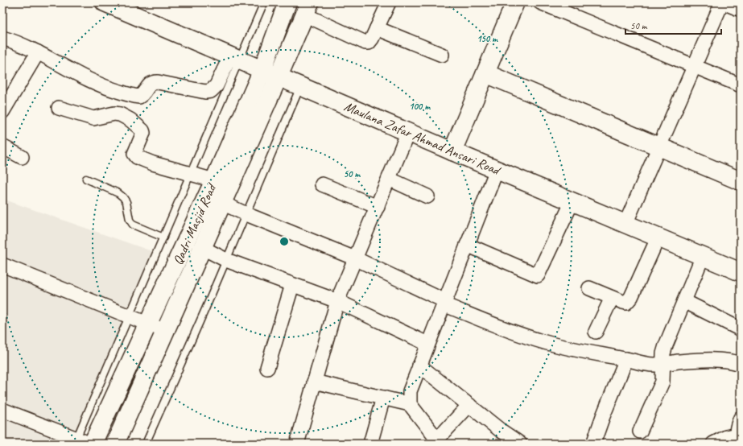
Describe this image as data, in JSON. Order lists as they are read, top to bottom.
{
  "streets": {
    "street": ["Maulana Zafar Ahmad Ansari Road", "Qadri Masjid Road"]
  },
  "crossings": [
    ["Maulana Zafar Ahmad Ansari Road", "Qadri Masjid Road"]
  ],
  "scale_bar": "50 m",
  "rings": ["150 m", "100 m", "50 m"]
}
